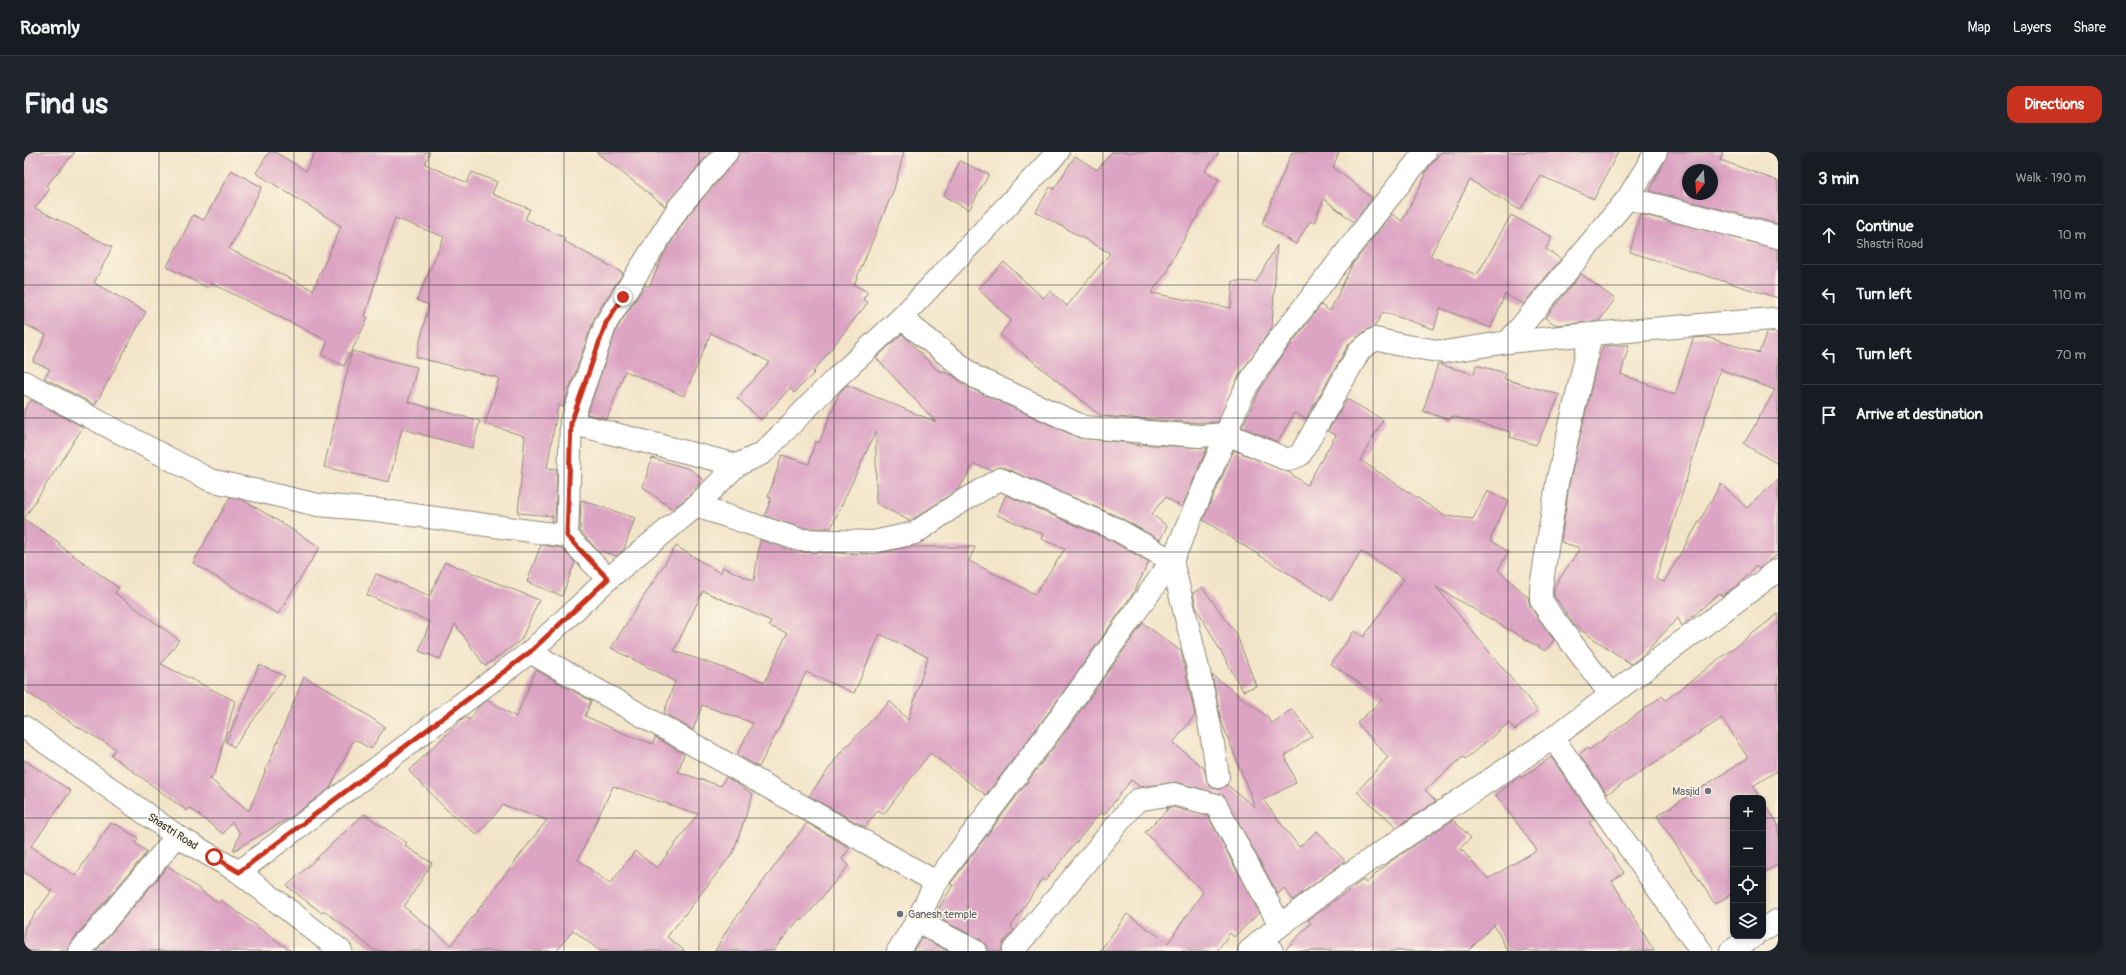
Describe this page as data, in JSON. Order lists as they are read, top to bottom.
{
  "streets": {
    "street": ["Shastri Road"]
  },
  "places": ["Masjid", "Ganesh temple"],
  "north": "bottom",
  "page": {
    "header": "Roamly",
    "nav": ["Map", "Layers", "Share"],
    "buttons": "Directions",
    "title": "Find us",
    "heading": ["3 min", "Walk · 190 m"],
    "list": [
      ["Continue", "Shastri Road", "10 m"],
      ["Turn left", "110 m"],
      ["Turn left", "70 m"],
      "Arrive at destination"
    ],
    "map_buttons": ["+", "−"]
  }
}
